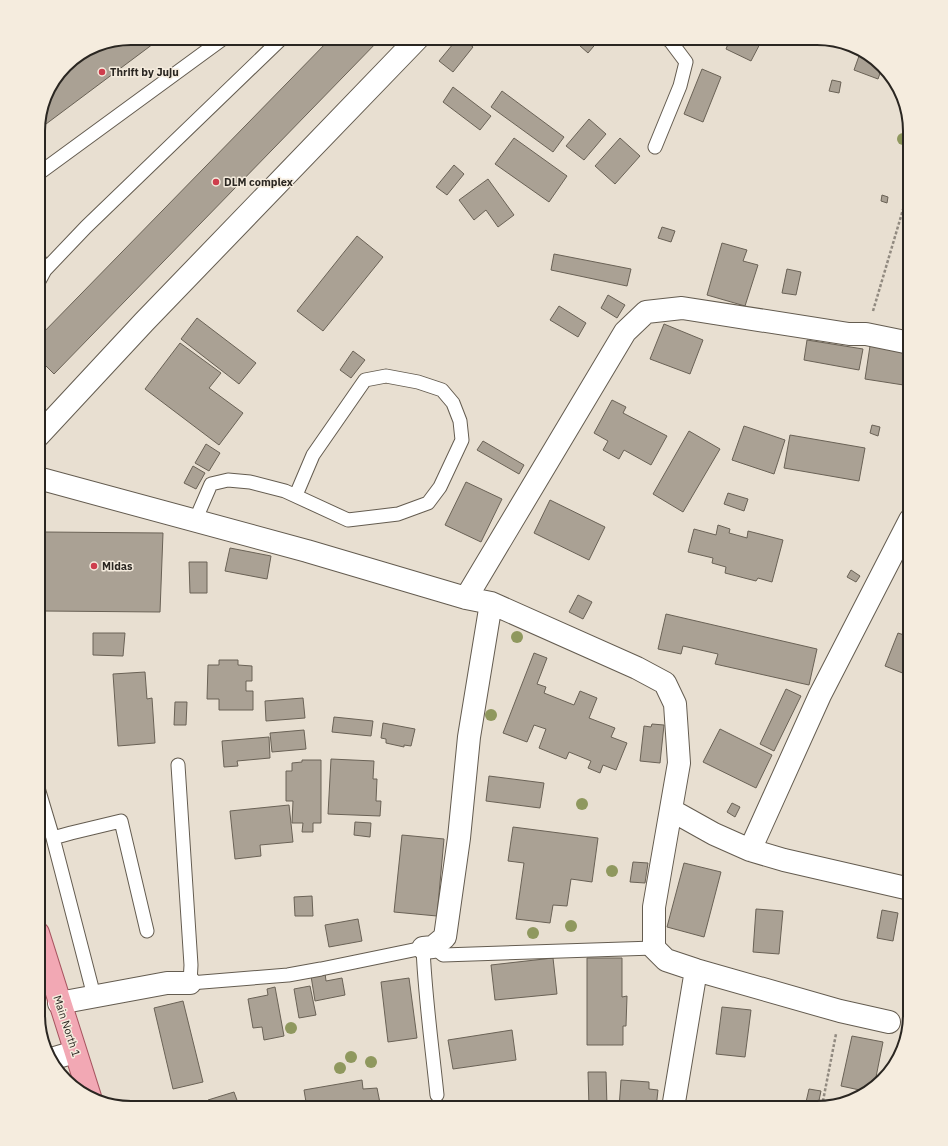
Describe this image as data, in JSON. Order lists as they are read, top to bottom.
{
  "streets": {
    "main road": ["Main North 1"]
  },
  "places": ["Thrift by Juju", "DLM complex", "Midas"]
}
